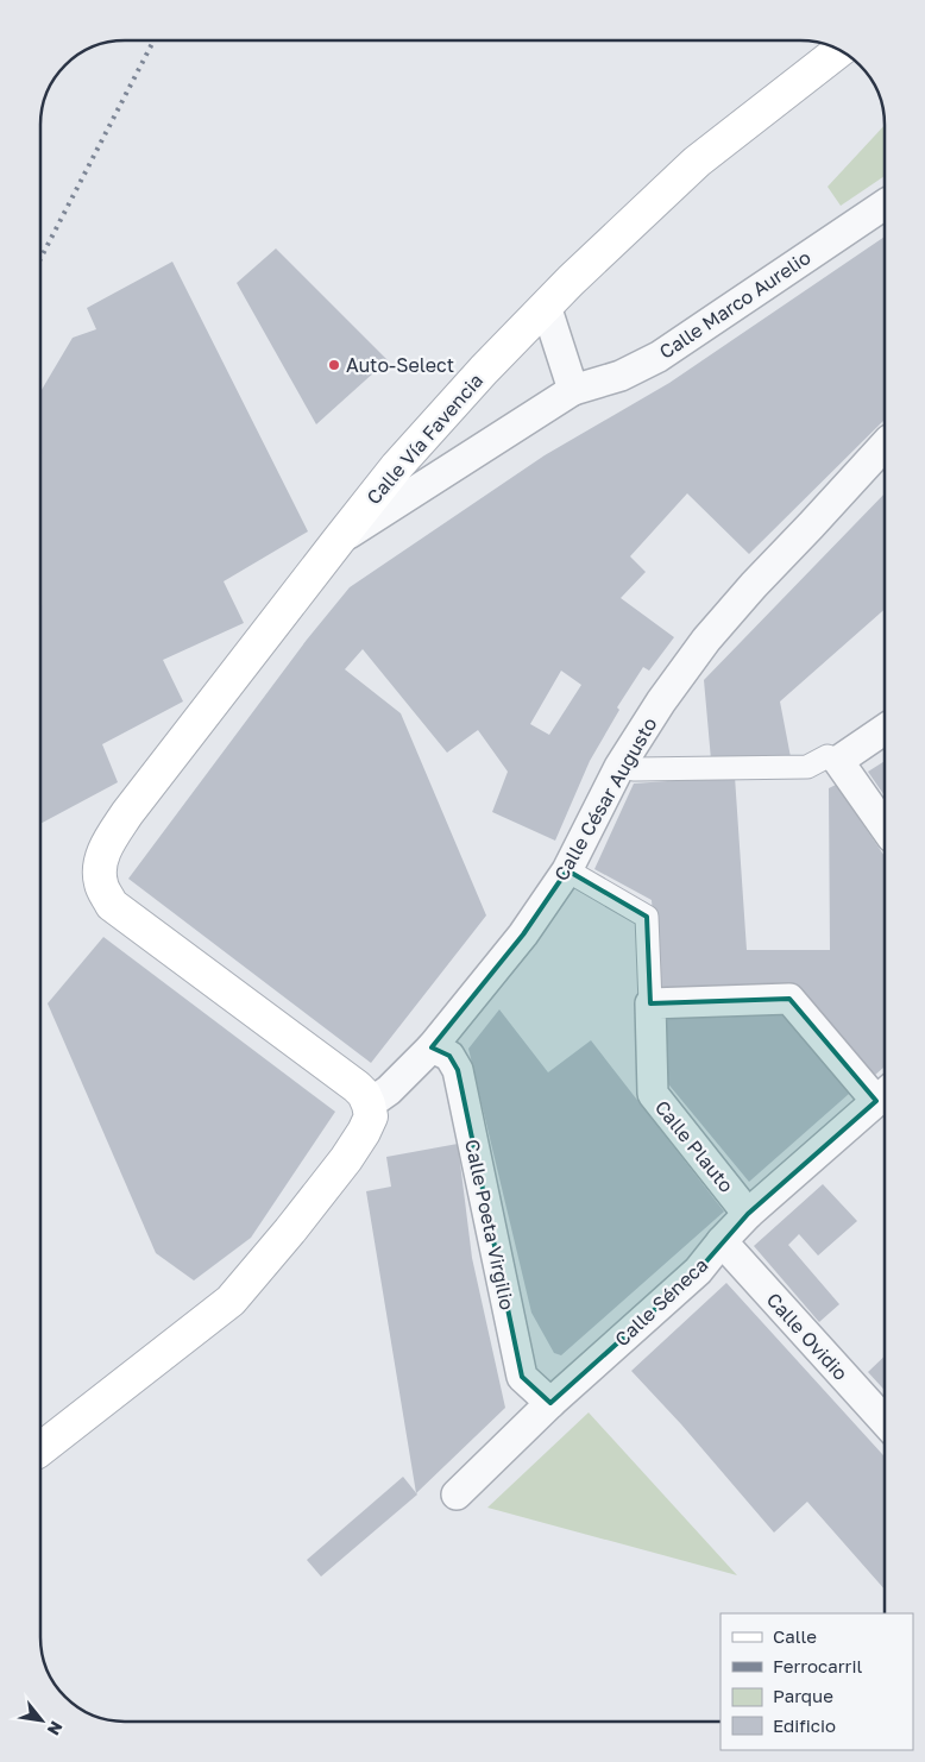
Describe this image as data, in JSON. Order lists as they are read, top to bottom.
{
  "streets": {
    "main road": ["Calle Vía Favencia"],
    "street": [
      "Calle Marco Aurelio",
      "Calle César Augusto",
      "Calle Plauto",
      "Calle Poeta Virgilio",
      "Calle Séneca",
      "Calle Ovidio"
    ]
  },
  "crossings": [
    ["Calle Marco Aurelio", "Calle Vía Favencia"],
    ["Calle Vía Favencia", "Calle César Augusto"],
    ["Calle César Augusto", "Calle Poeta Virgilio"],
    ["Calle Plauto", "Calle Séneca"],
    ["Calle Poeta Virgilio", "Calle Séneca"],
    ["Calle Séneca", "Calle Ovidio"]
  ],
  "places": ["Auto-Select"],
  "legend": [
    "Calle",
    "Ferrocarril",
    "Parque",
    "Edificio"
  ],
  "north": "bottom right"
}
